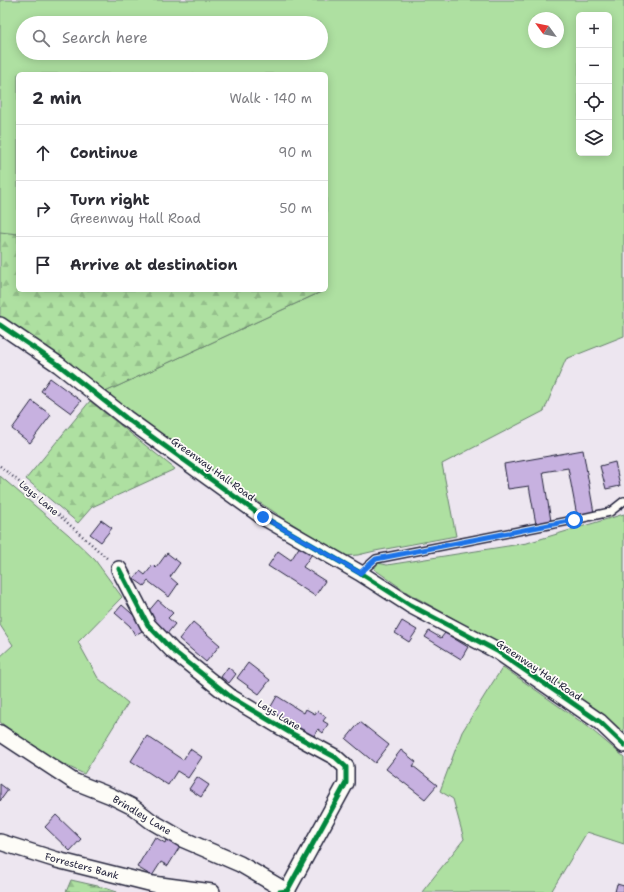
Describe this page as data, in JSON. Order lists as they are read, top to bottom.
{
  "streets": {
    "street": [
      "Greenway Hall Road",
      "Leys Lane",
      "Brindley Lane",
      "Forresters Bank"
    ]
  },
  "crossings": [
    ["Leys Lane", "Brindley Lane"]
  ],
  "north": "top left",
  "page": {
    "map_buttons": ["+", "−"],
    "search": "Search here",
    "heading": ["2 min", "Walk · 140 m"],
    "list": [
      ["Continue", "90 m"],
      ["Turn right", "Greenway Hall Road", "50 m"],
      "Arrive at destination"
    ]
  }
}
